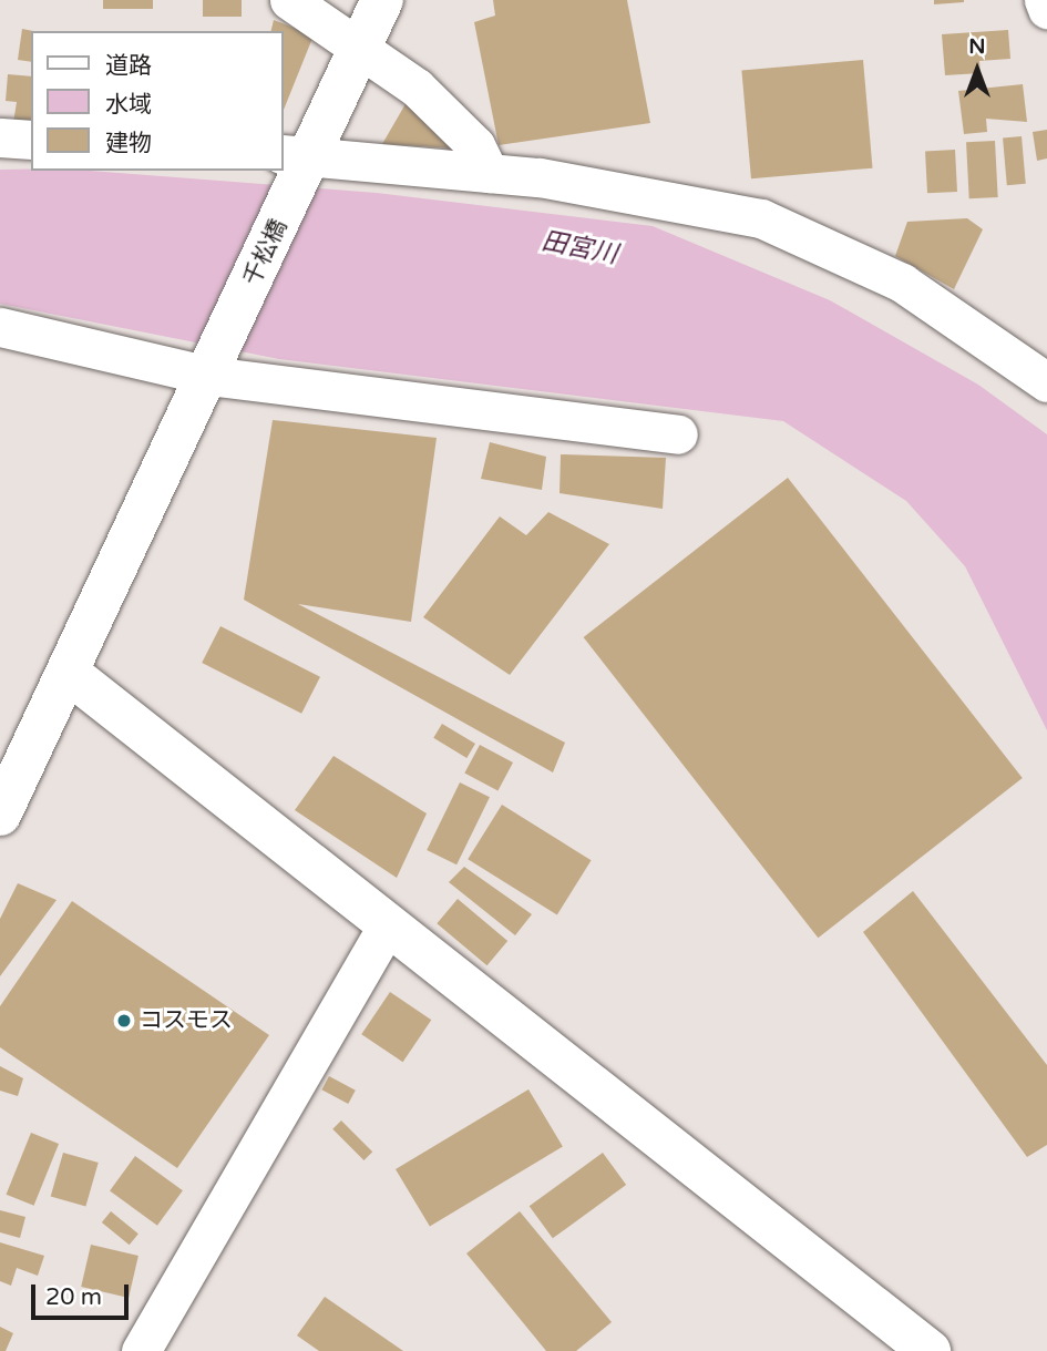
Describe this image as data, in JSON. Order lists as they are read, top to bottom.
{
  "streets": {
    "street": ["千松橋"]
  },
  "water": ["田宮川"],
  "places": ["コスモス"],
  "legend": ["道路", "水域", "建物"],
  "scale_bar": "20 m",
  "north": "top"
}
